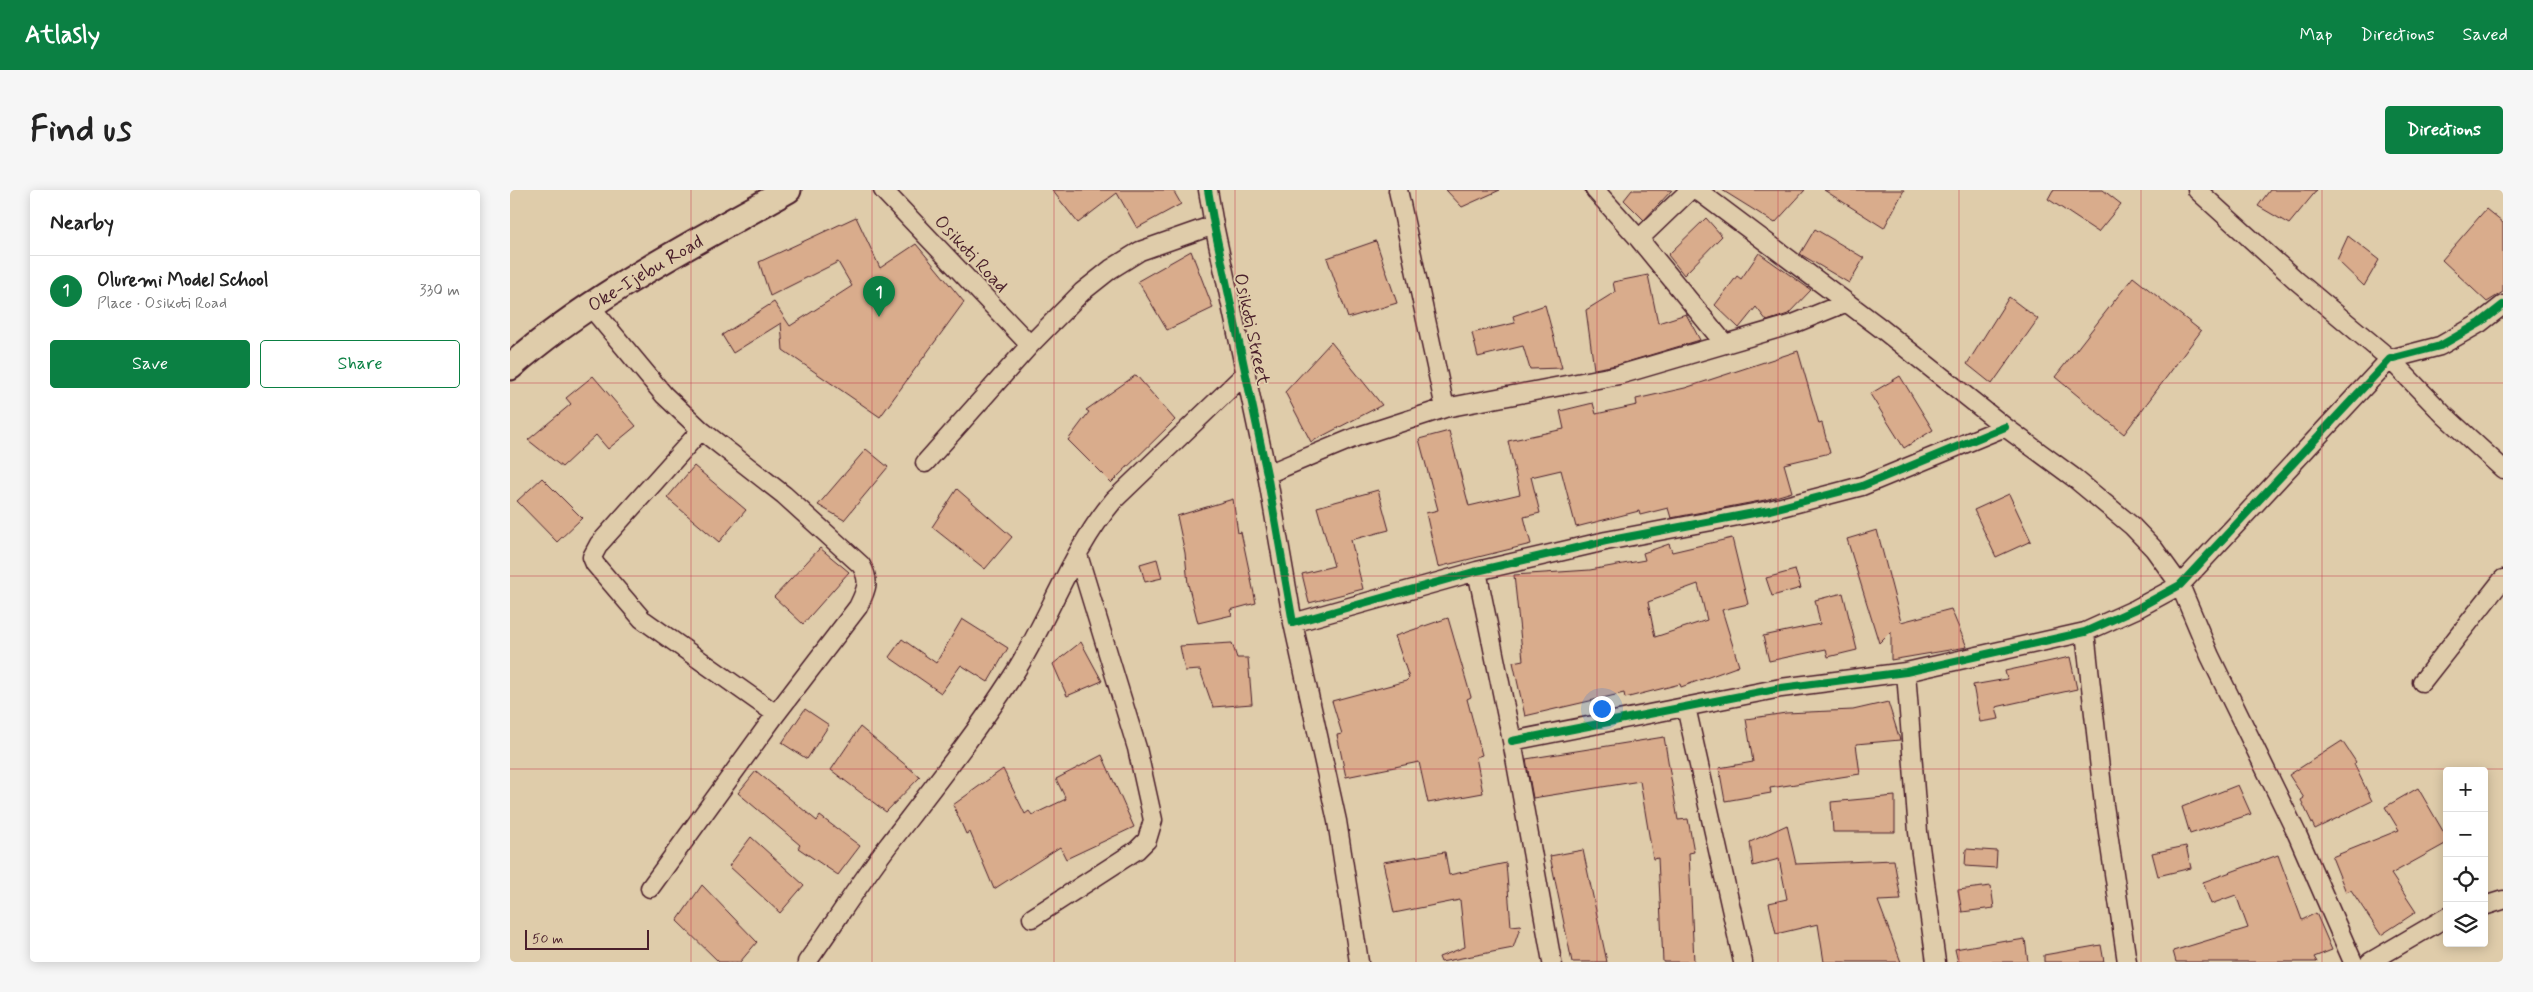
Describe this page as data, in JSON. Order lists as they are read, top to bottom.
{
  "streets": {
    "main road": ["Oke-Ijebu Road"],
    "street": ["Osikoti Road", "Osikoti Street"]
  },
  "scale_bar": "50 m",
  "page": {
    "header": "Atlasly",
    "nav": ["Map", "Directions", "Saved"],
    "buttons": [
      "Directions",
      ["Save", "Share"]
    ],
    "title": "Find us",
    "heading": "Nearby",
    "list": [
      {
        "mark": "1",
        "name": "Oluremi Model School",
        "note": "Place · Osikoti Road",
        "value": "330 m"
      }
    ],
    "pins": "1",
    "map_buttons": ["+", "−"],
    "scale": "50 m"
  }
}
